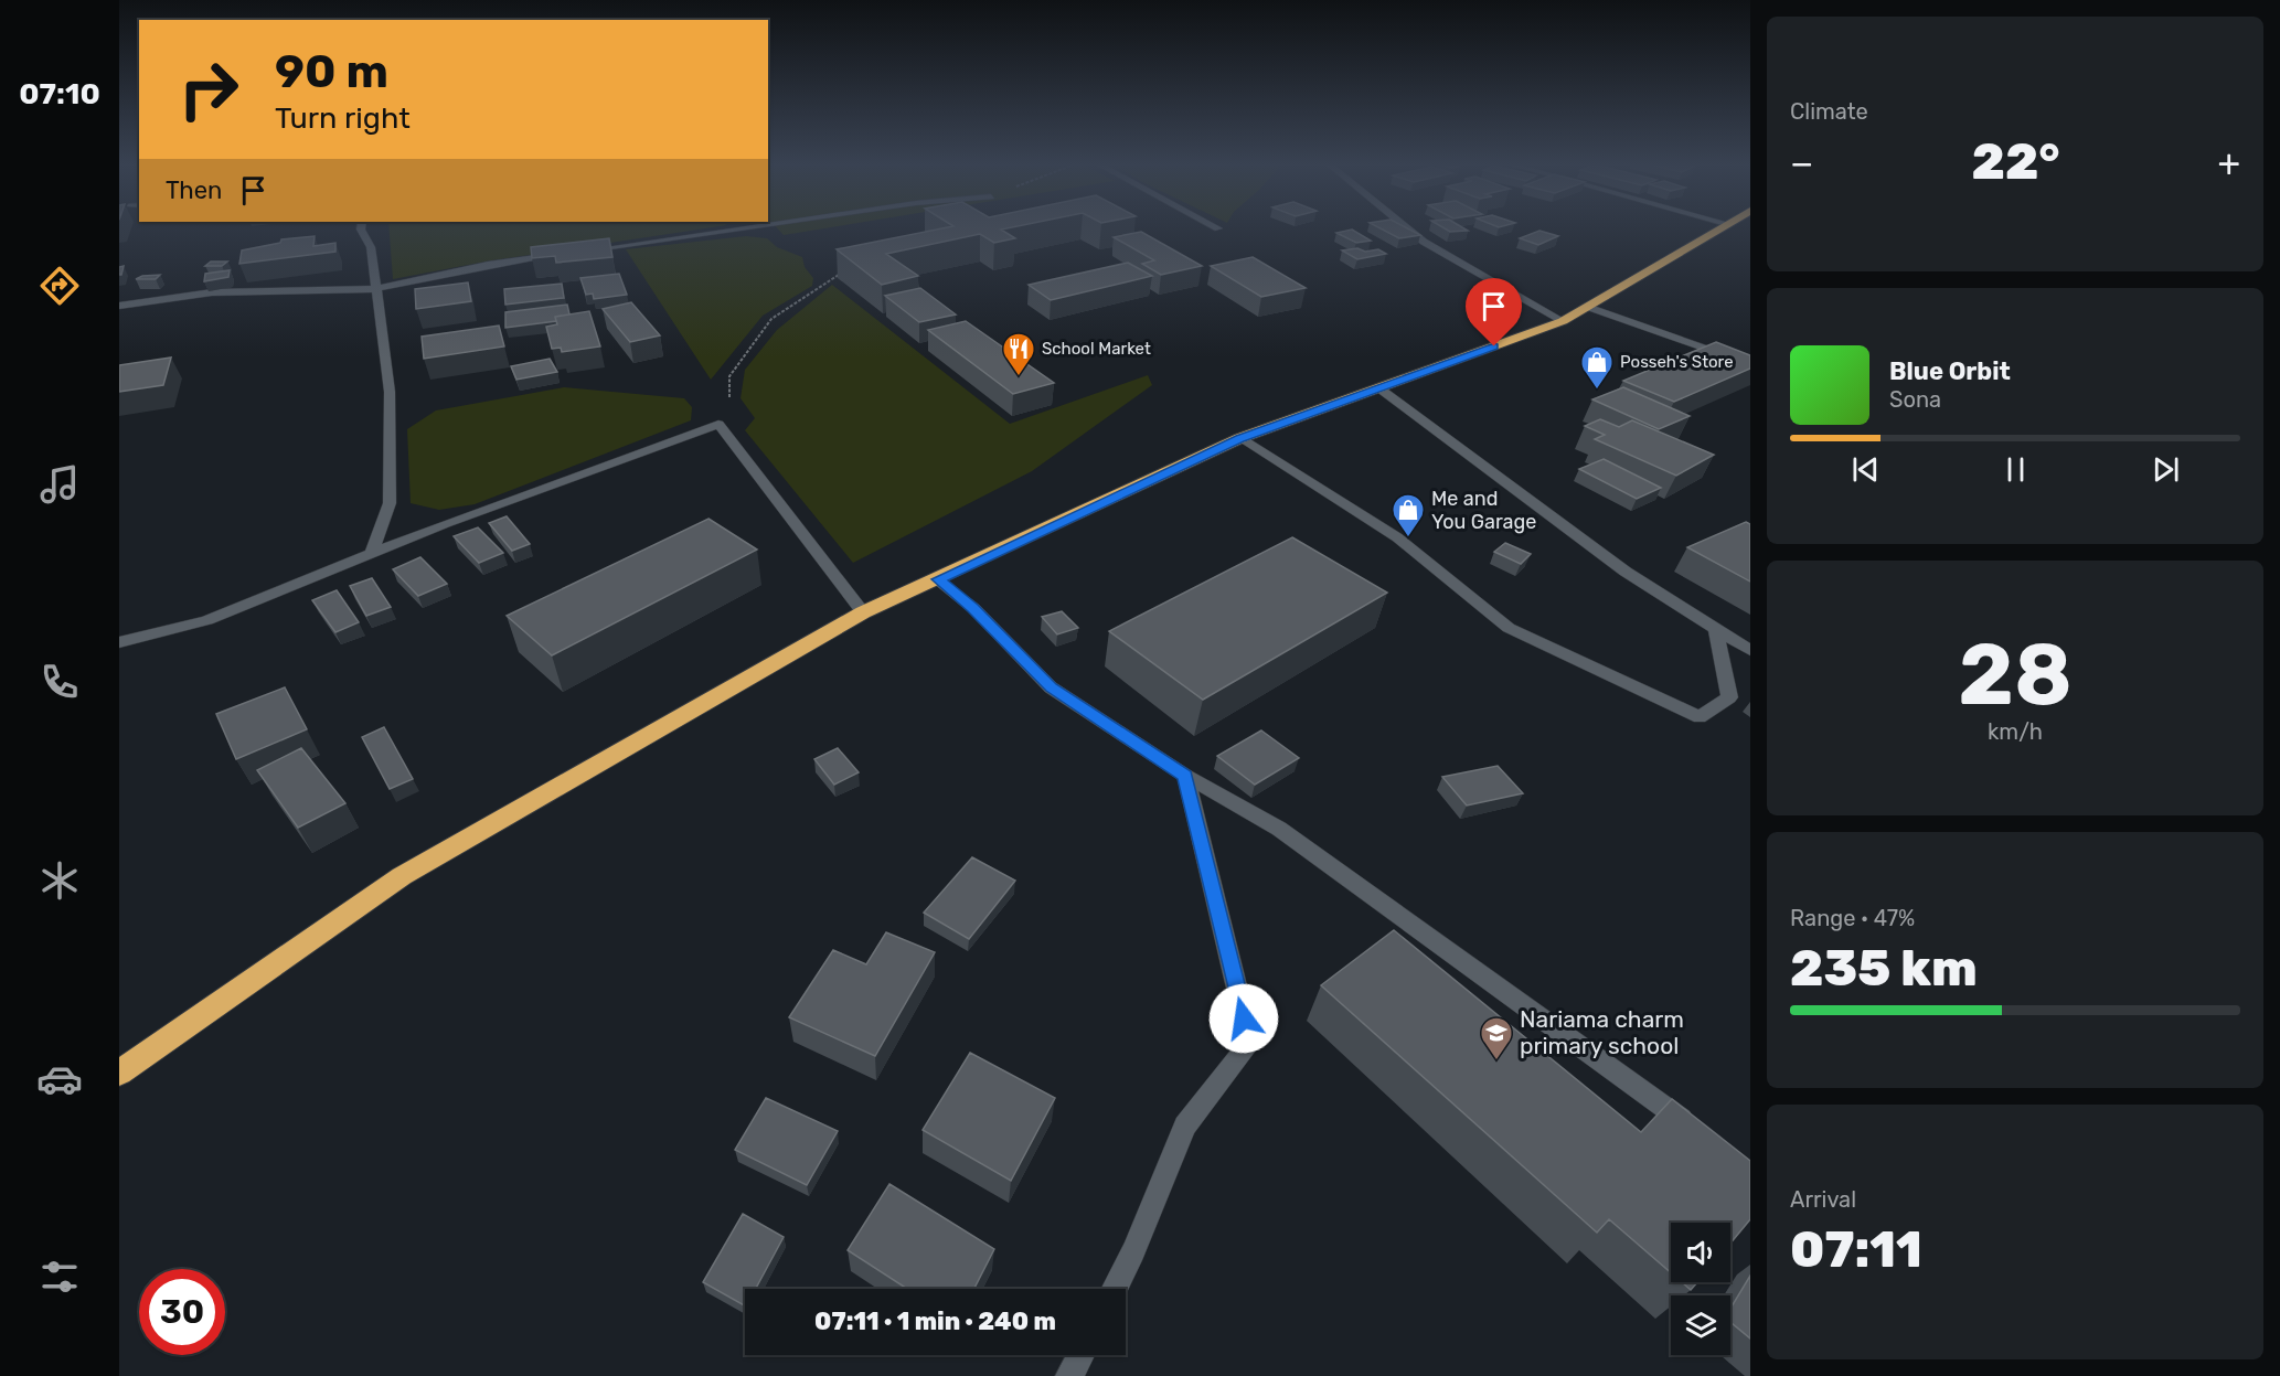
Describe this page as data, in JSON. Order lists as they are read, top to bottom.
{
  "places": {
    "restaurant": ["School Market"],
    "shop": ["Posseh's Store", "Me and You Garage"],
    "school or university": ["Nariama charm primary school"]
  },
  "page": {
    "tabs": "07:10",
    "tile": [
      "Climate",
      ["28", "km/h"],
      ["Range · 47%", "235 km"],
      ["Arrival", "07:11"]
    ],
    "turn": ["90 m", "Turn right"],
    "heat": ["−", "22°", "+"],
    "then": "Then",
    "song": ["Blue Orbit", "Sona"],
    "limit": "30",
    "trip": "07:11 · 1 min · 240 m"
  }
}
